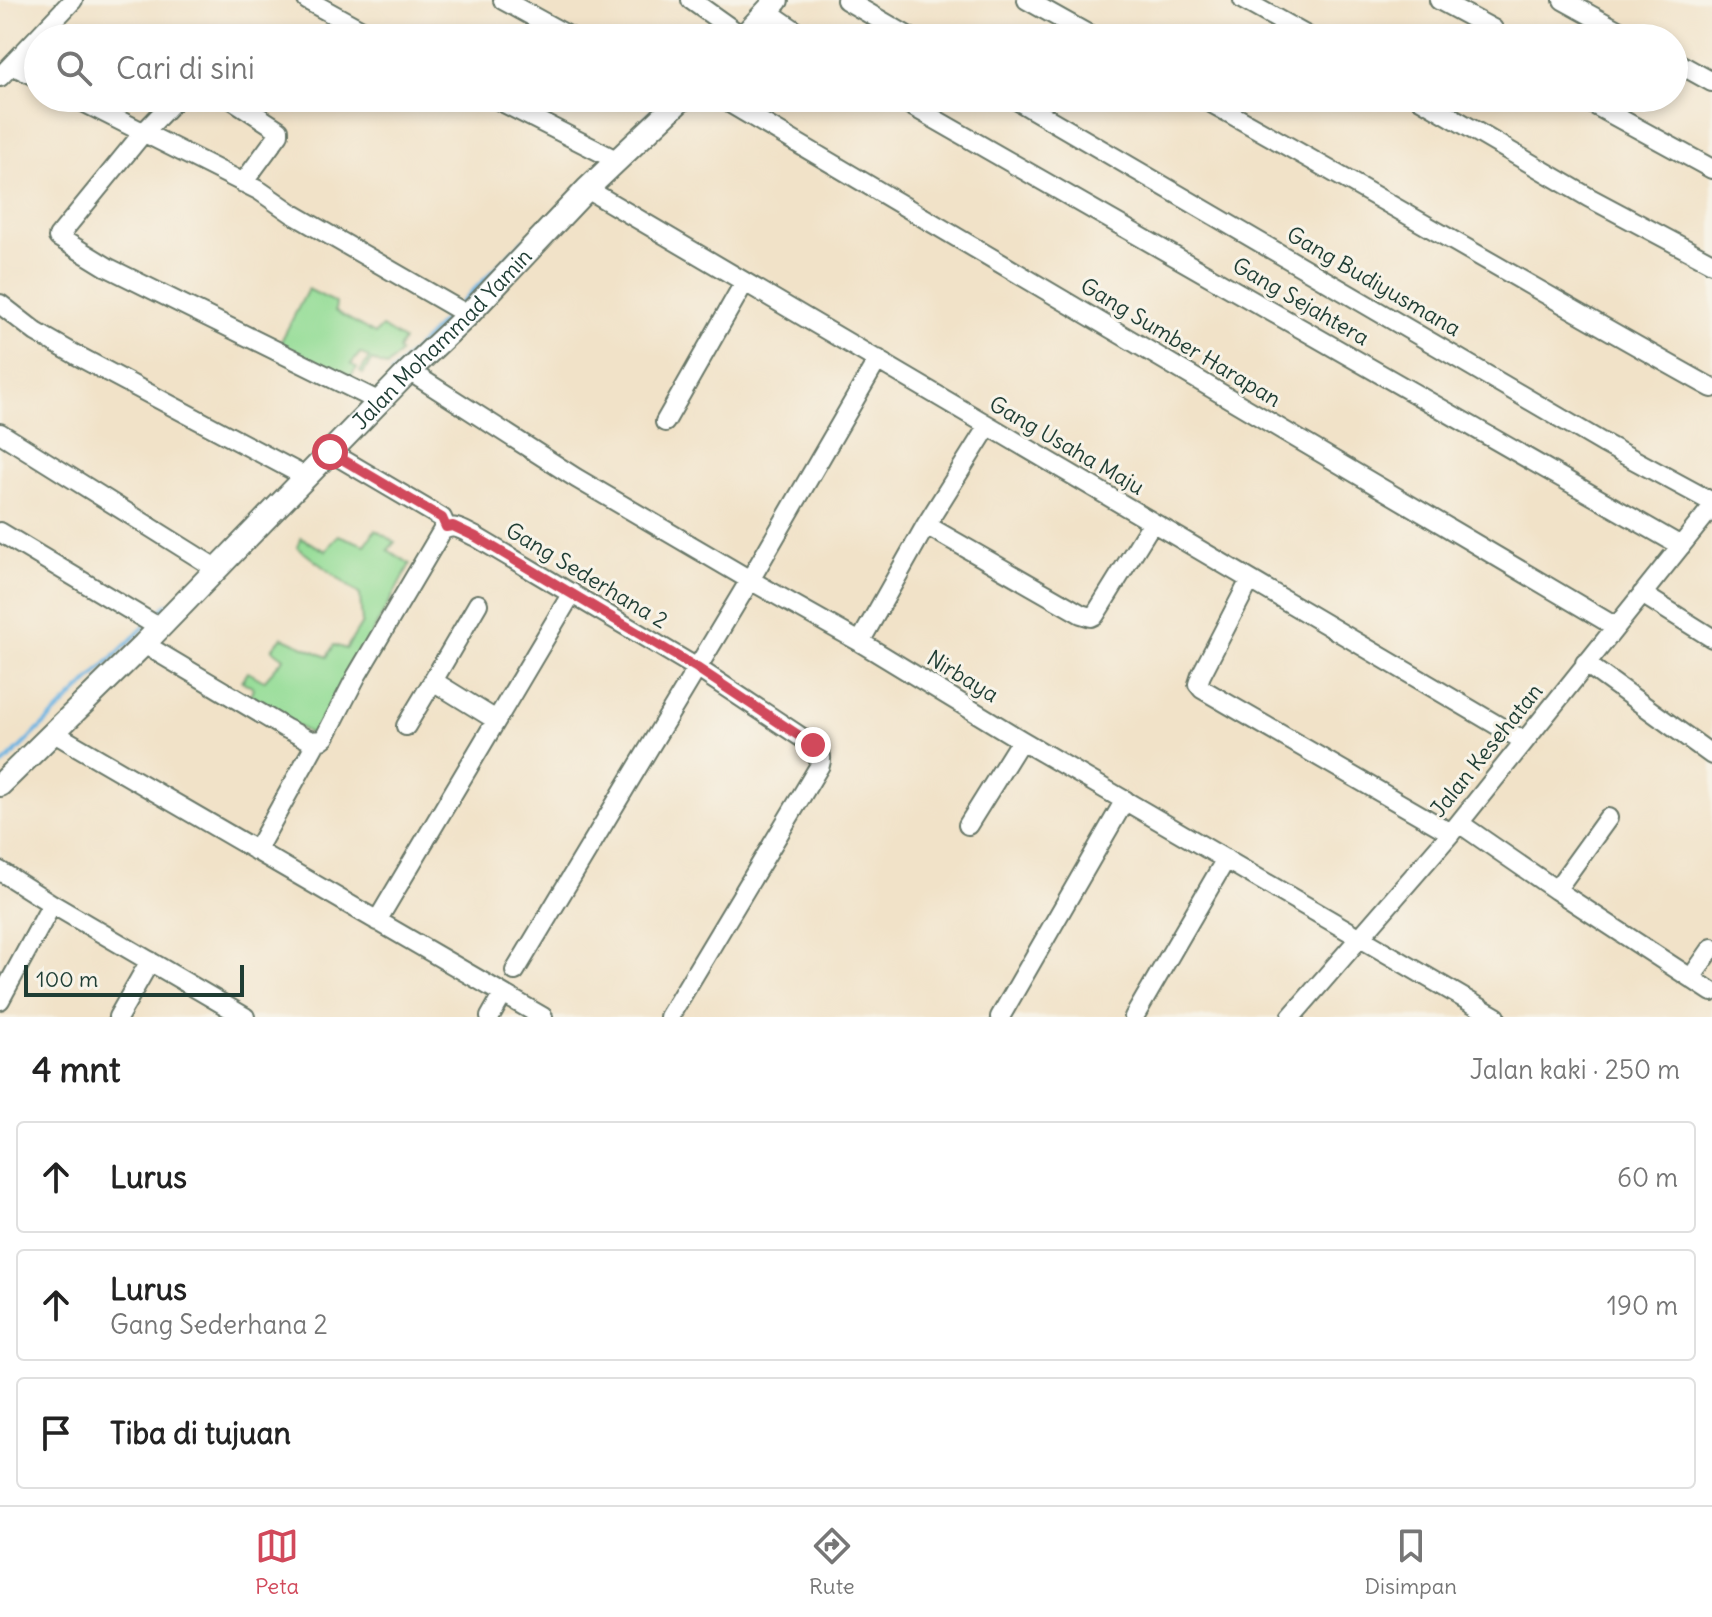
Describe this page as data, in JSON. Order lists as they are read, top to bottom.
{
  "streets": {
    "street": [
      "Gang Budiyusmana",
      "Gang Sejahtera",
      "Jalan Mohammad Yamin",
      "Gang Sumber Harapan",
      "Gang Usaha Maju",
      "Gang Sederhana 2",
      "Nirbaya",
      "Jalan Kesehatan"
    ]
  },
  "crossings": [
    ["Gang Budiyusmana", "Jalan Kesehatan"],
    ["Gang Sejahtera", "Jalan Kesehatan"],
    ["Jalan Mohammad Yamin", "Gang Usaha Maju"],
    ["Jalan Mohammad Yamin", "Gang Sederhana 2"],
    ["Jalan Mohammad Yamin", "Nirbaya"],
    ["Gang Sumber Harapan", "Jalan Kesehatan"],
    ["Gang Usaha Maju", "Jalan Kesehatan"],
    ["Nirbaya", "Jalan Kesehatan"]
  ],
  "scale_bar": "100 m",
  "page": {
    "search": "Cari di sini",
    "scale": "100 m",
    "heading": ["4 mnt", "Jalan kaki · 250 m"],
    "list": [
      ["Lurus", "60 m"],
      ["Lurus", "Gang Sederhana 2", "190 m"],
      "Tiba di tujuan"
    ],
    "nav": ["Peta", "Rute", "Disimpan"]
  }
}
